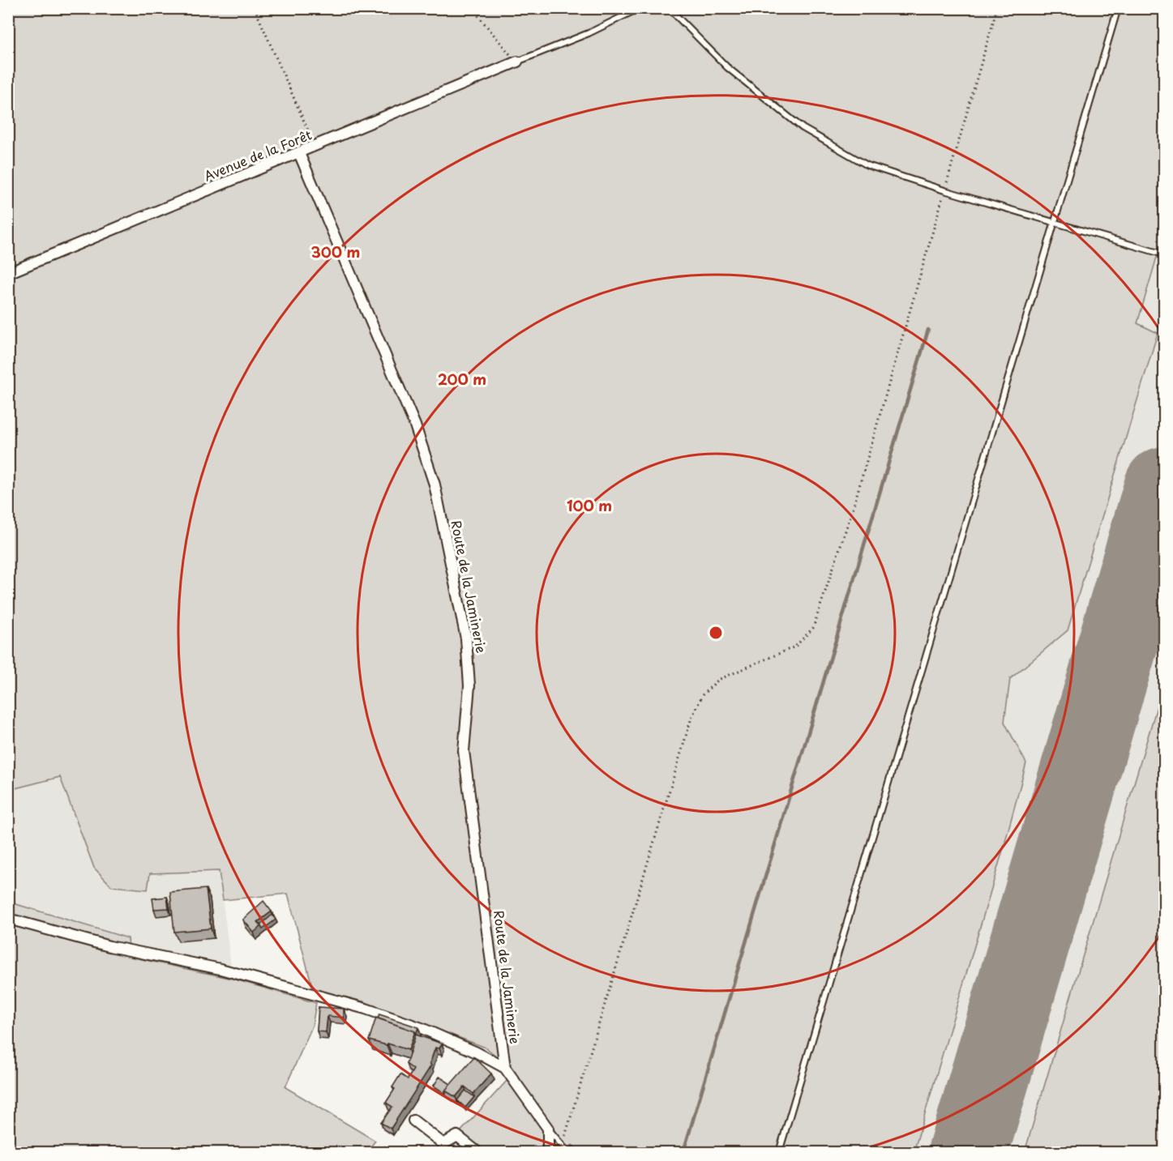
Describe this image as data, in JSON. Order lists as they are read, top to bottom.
{
  "streets": {
    "street": ["Avenue de la Forêt", "Route de la Jaminerie"]
  },
  "crossings": [
    ["Avenue de la Forêt", "Route de la Jaminerie"]
  ],
  "rings": ["300 m", "200 m", "100 m"]
}
